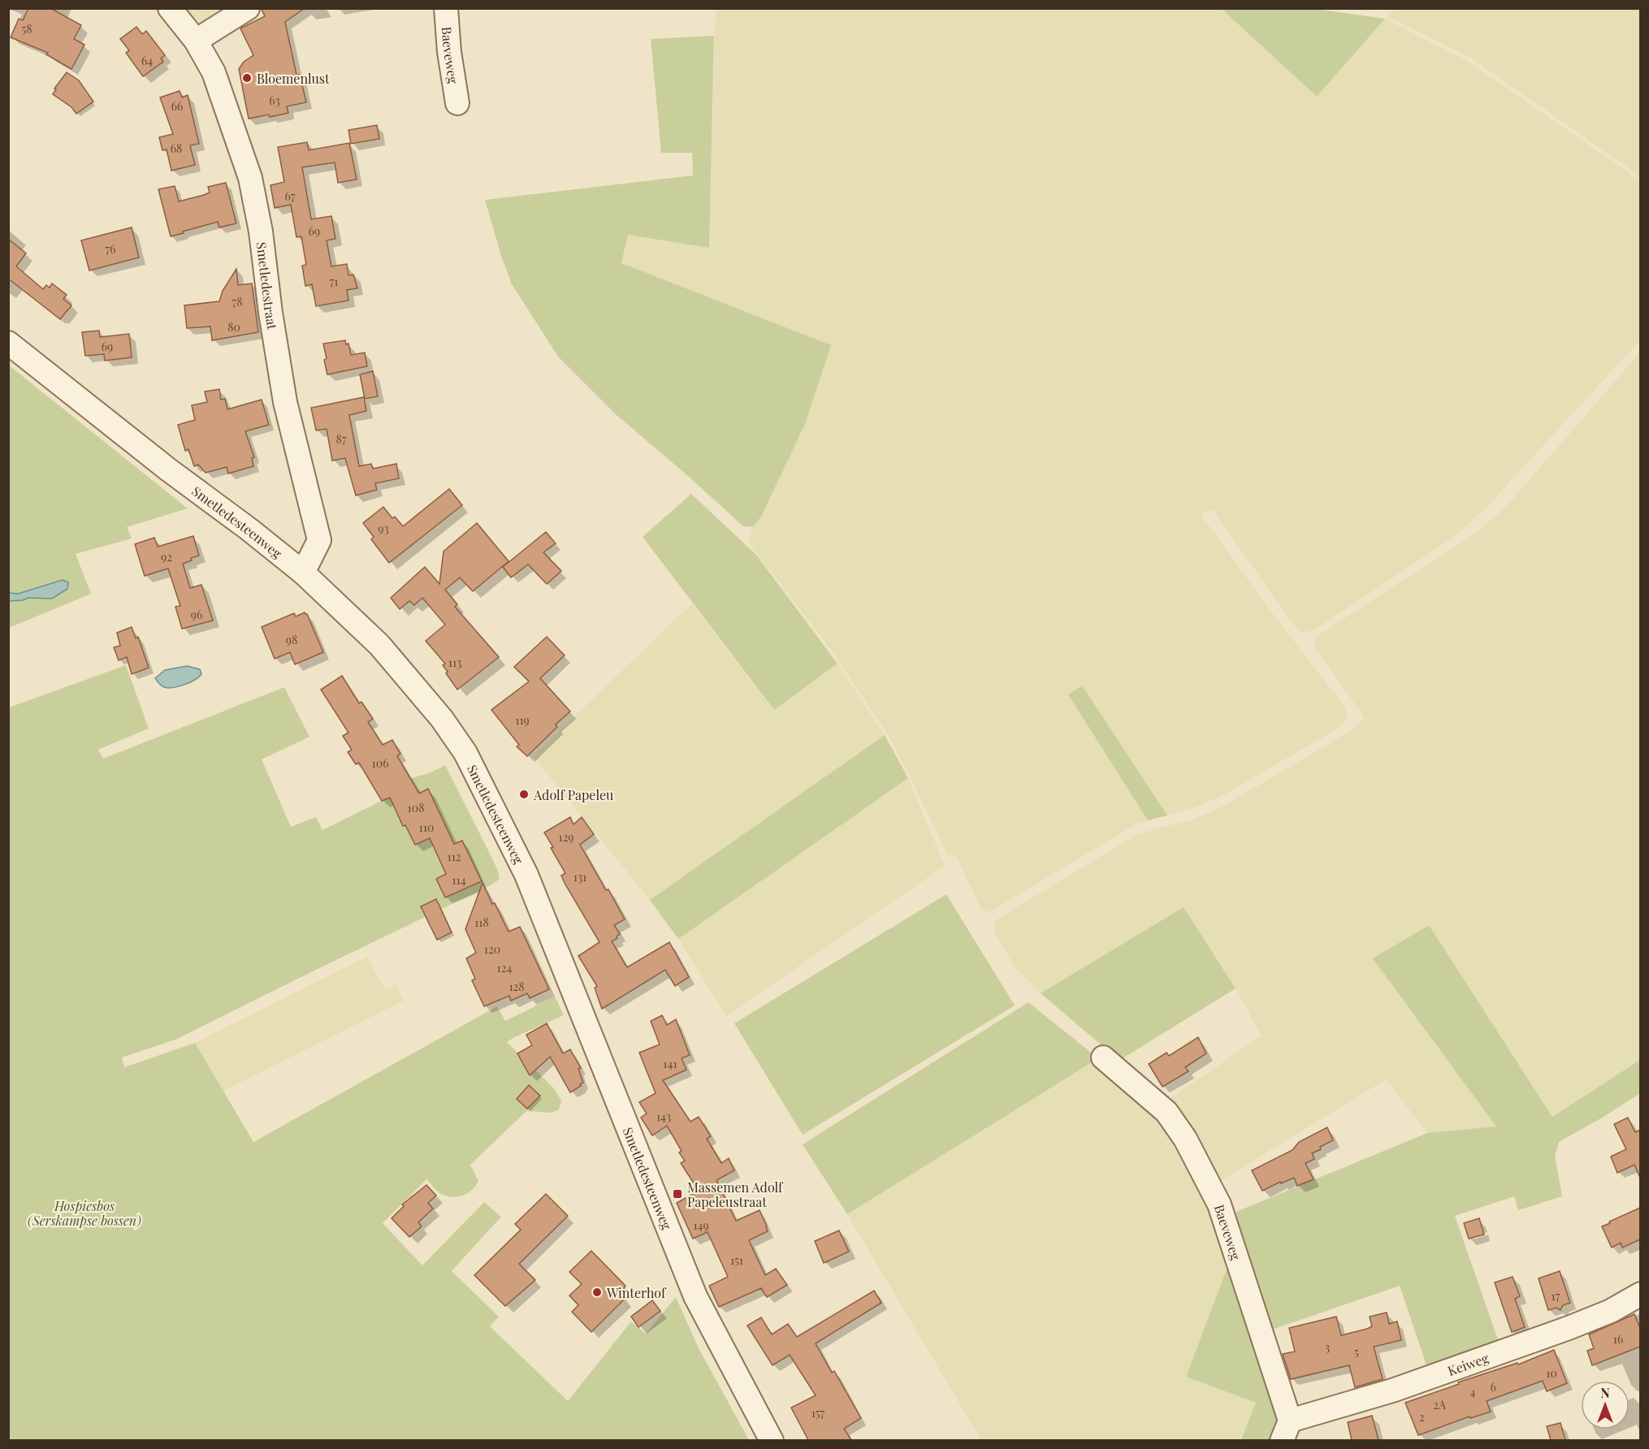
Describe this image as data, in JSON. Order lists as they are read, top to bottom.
{
  "streets": {
    "street": [
      "Baeveweg",
      "Smetledestraat",
      "Smetledesteenweg",
      "Keiweg"
    ]
  },
  "crossings": [
    ["Baeveweg", "Keiweg"],
    ["Smetledestraat", "Smetledesteenweg"]
  ],
  "parks": ["Hospiesbos (Serskampse bossen)"],
  "places": {
    "other": ["Bloemenlust", "Adolf Papeleu", "Winterhof"],
    "transit": ["Massemen Adolf Papeleustraat"]
  },
  "house_numbers": [
    "58",
    "64",
    "63",
    "66",
    "68",
    "67",
    "69",
    "76",
    "71",
    "78",
    "80",
    "69",
    "87",
    "93",
    "92",
    "96",
    "98",
    "113",
    "119",
    "106",
    "108",
    "110",
    "129",
    "112",
    "131",
    "114",
    "118",
    "120",
    "124",
    "128",
    "141",
    "143",
    "149",
    "151",
    "17",
    "16",
    "3",
    "5",
    "10",
    "6",
    "4",
    "2A",
    "157",
    "2"
  ],
  "north": "top"
}
